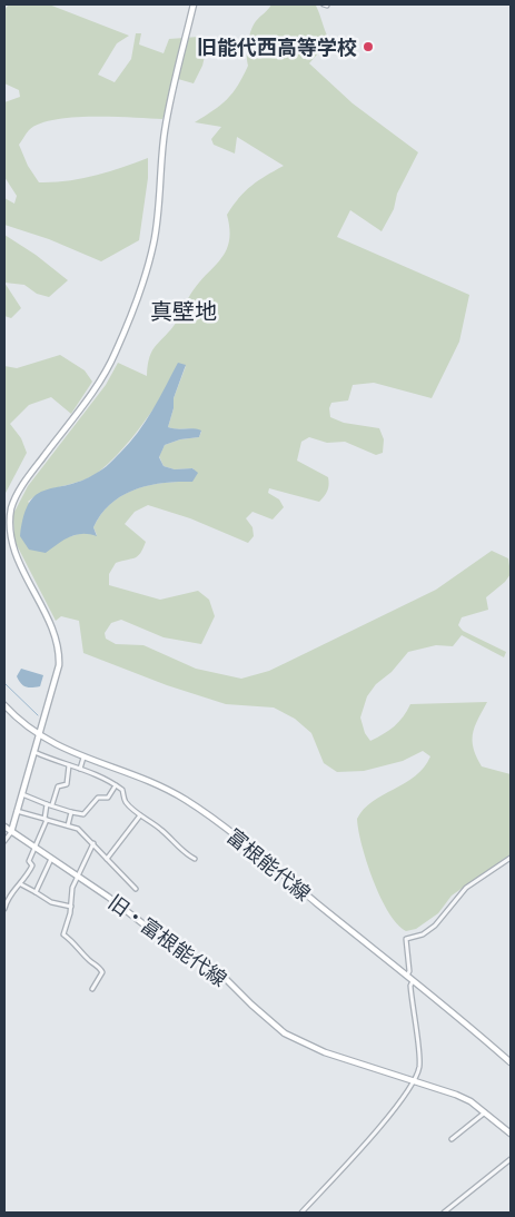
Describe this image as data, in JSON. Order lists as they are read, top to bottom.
{
  "streets": {
    "street": ["富根能代線", "旧・富根能代線"]
  },
  "districts": ["真壁地"],
  "places": ["旧能代西高等学校"]
}
